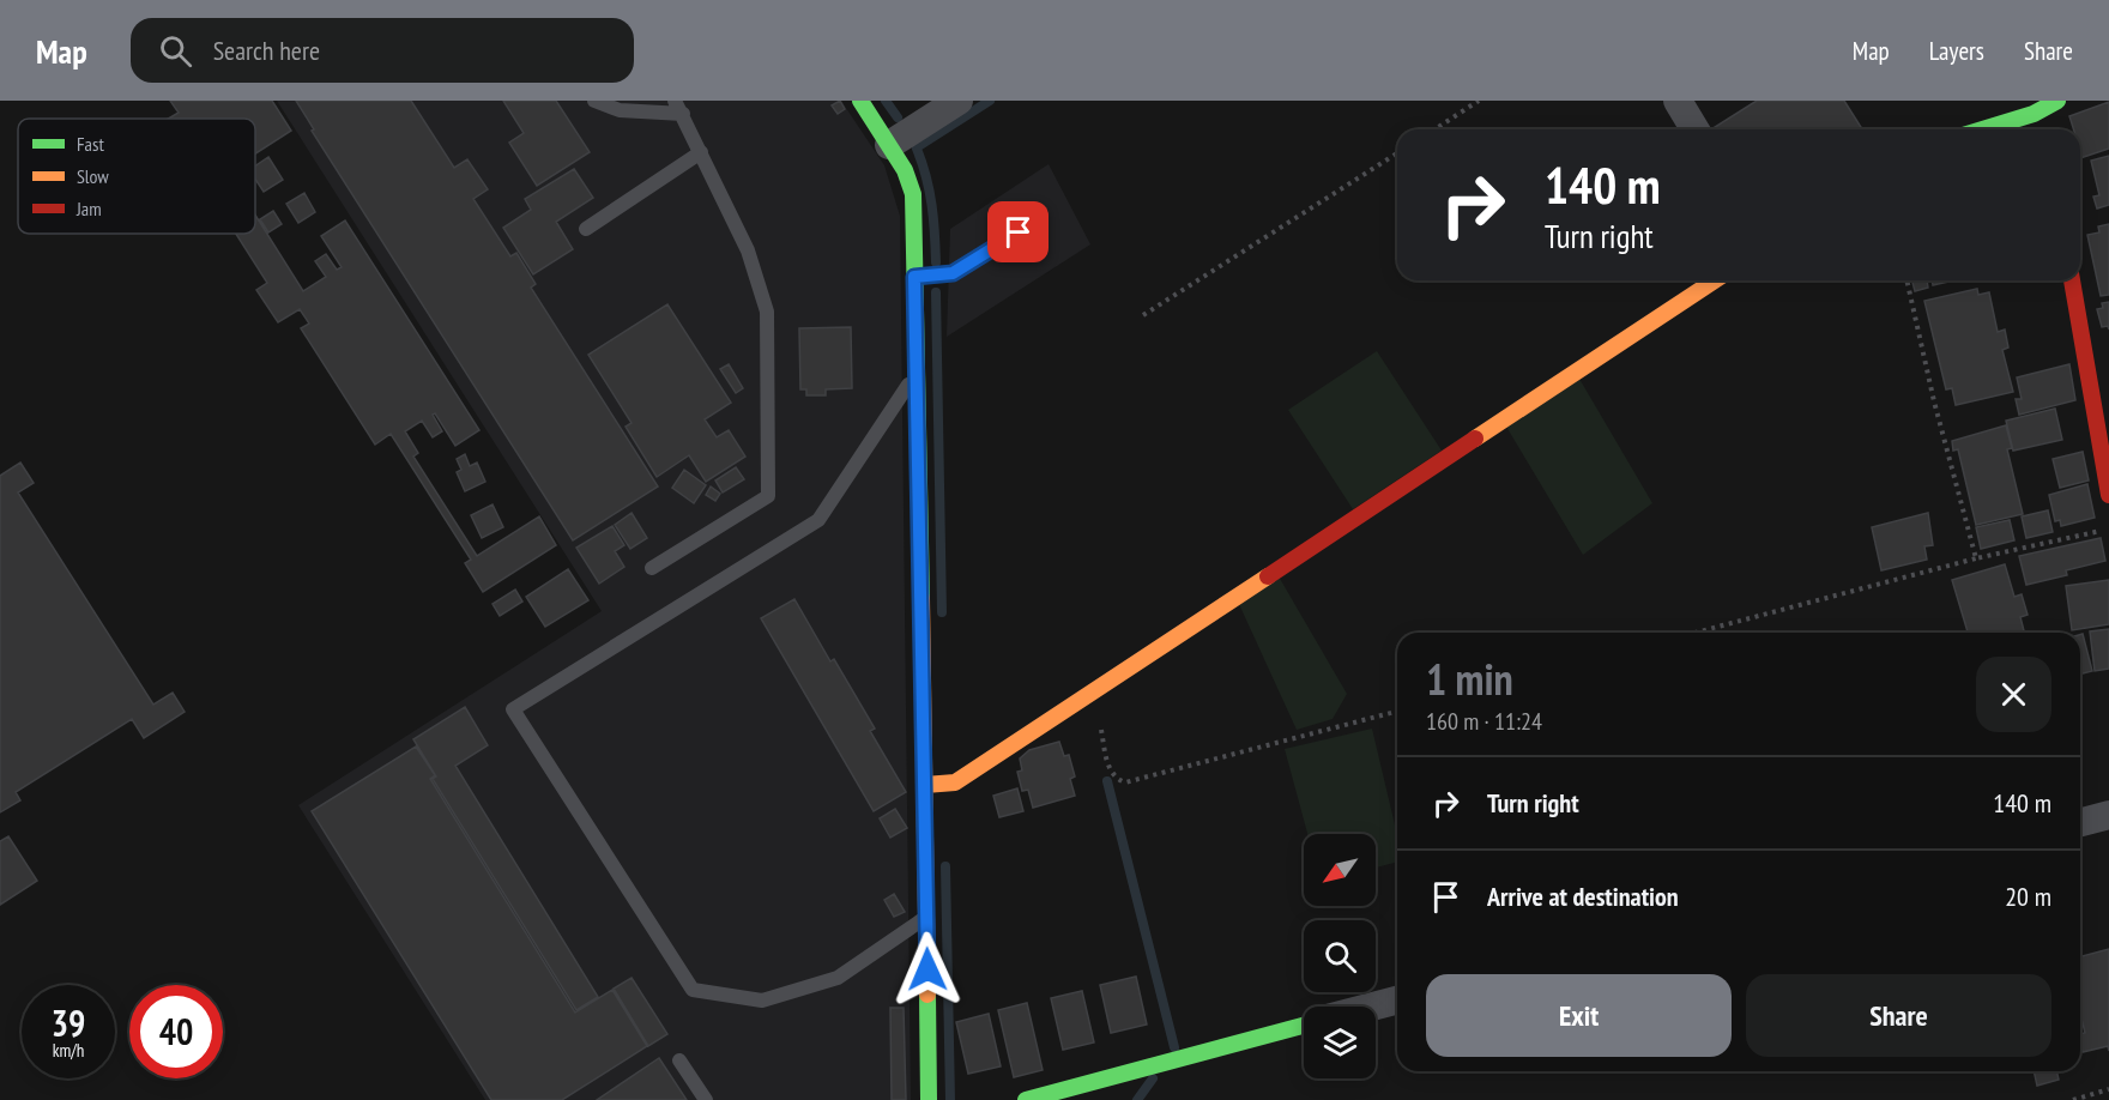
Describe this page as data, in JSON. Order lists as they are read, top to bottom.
{
  "legend": ["Fast", "Slow", "Jam"],
  "north": "bottom left",
  "page": {
    "header": "Map",
    "search": "Search here",
    "nav": ["Map", "Layers", "Share"],
    "turn": ["140 m", "Turn right"],
    "heading": ["1 min", "160 m · 11:24"],
    "list": [
      {
        "name": "Turn right",
        "value": "140 m"
      },
      {
        "name": "Arrive at destination",
        "value": "20 m"
      }
    ],
    "buttons": ["Exit", "Share"],
    "speed": "39 km/h",
    "limit": "40"
  }
}
